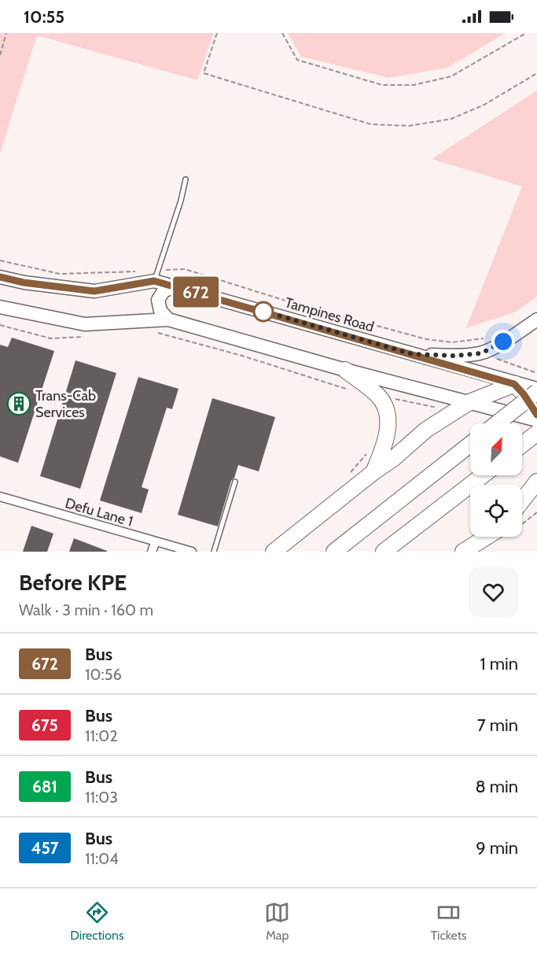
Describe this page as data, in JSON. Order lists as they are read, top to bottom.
{
  "streets": {
    "main road": ["Tampines Road"],
    "street": ["Defu Lane 1"]
  },
  "places": {
    "building": ["Trans-Cab Services"]
  },
  "lines": ["bus line 672"],
  "north": "top right",
  "page": {
    "status": "10:55",
    "on_map": "672",
    "heading": ["Before KPE", "Walk · 3 min · 160 m"],
    "list": [
      {
        "mark": "672",
        "name": "Bus",
        "note": "10:56",
        "value": "1 min"
      },
      {
        "mark": "675",
        "name": "Bus",
        "note": "11:02",
        "value": "7 min"
      },
      {
        "mark": "681",
        "name": "Bus",
        "note": "11:03",
        "value": "8 min"
      },
      {
        "mark": "457",
        "name": "Bus",
        "note": "11:04",
        "value": "9 min"
      }
    ],
    "tabs": ["Directions", "Map", "Tickets"]
  }
}
